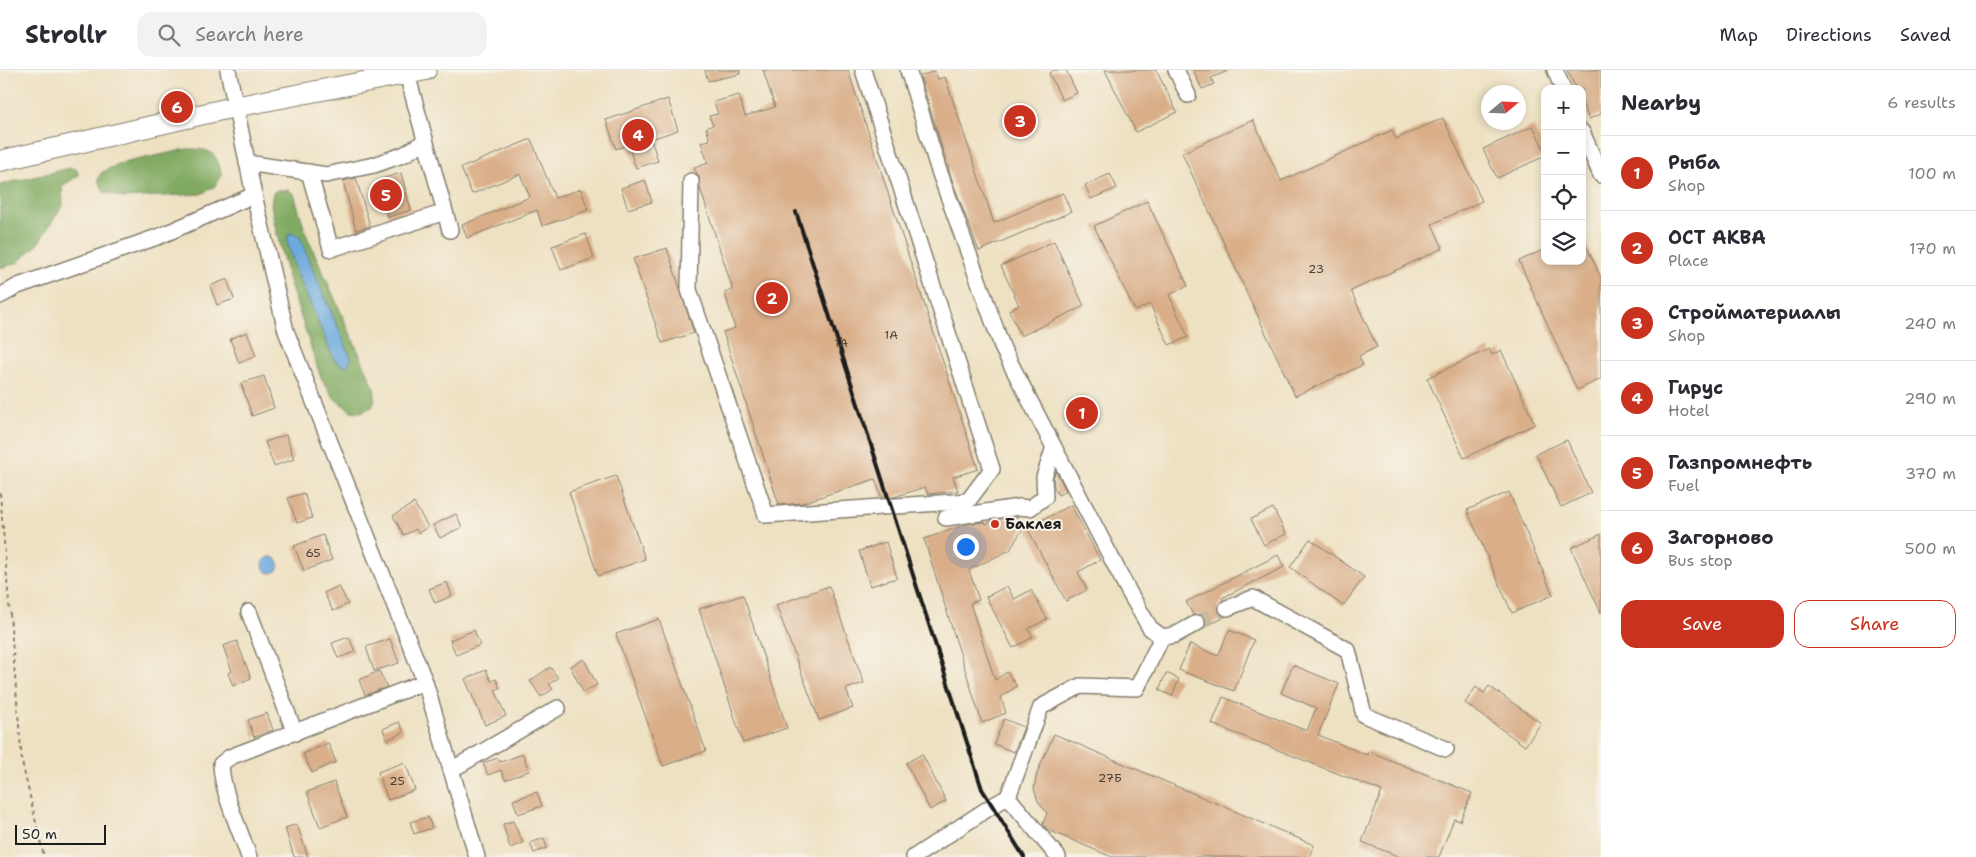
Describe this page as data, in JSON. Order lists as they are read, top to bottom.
{
  "places": ["Баклея"],
  "house_numbers": [
    "23",
    "1А",
    "1А",
    "65",
    "27Б",
    "25"
  ],
  "scale_bar": "50 m",
  "north": "right",
  "page": {
    "header": "Strollr",
    "search": "Search here",
    "nav": ["Map", "Directions", "Saved"],
    "heading": ["Nearby", "6 results"],
    "map_buttons": ["+", "−"],
    "pins": [
      "6",
      "3",
      "4",
      "5",
      "2",
      "1"
    ],
    "list": [
      {
        "mark": "1",
        "name": "Рыба",
        "note": "Shop",
        "value": "100 m"
      },
      {
        "mark": "2",
        "name": "ОСТ АКВА",
        "note": "Place",
        "value": "170 m"
      },
      {
        "mark": "3",
        "name": "Стройматериалы",
        "note": "Shop",
        "value": "240 m"
      },
      {
        "mark": "4",
        "name": "Гирус",
        "note": "Hotel",
        "value": "290 m"
      },
      {
        "mark": "5",
        "name": "Газпромнефть",
        "note": "Fuel",
        "value": "370 m"
      },
      {
        "mark": "6",
        "name": "Загорново",
        "note": "Bus stop",
        "value": "500 m"
      }
    ],
    "buttons": ["Save", "Share"],
    "scale": "50 m"
  }
}
